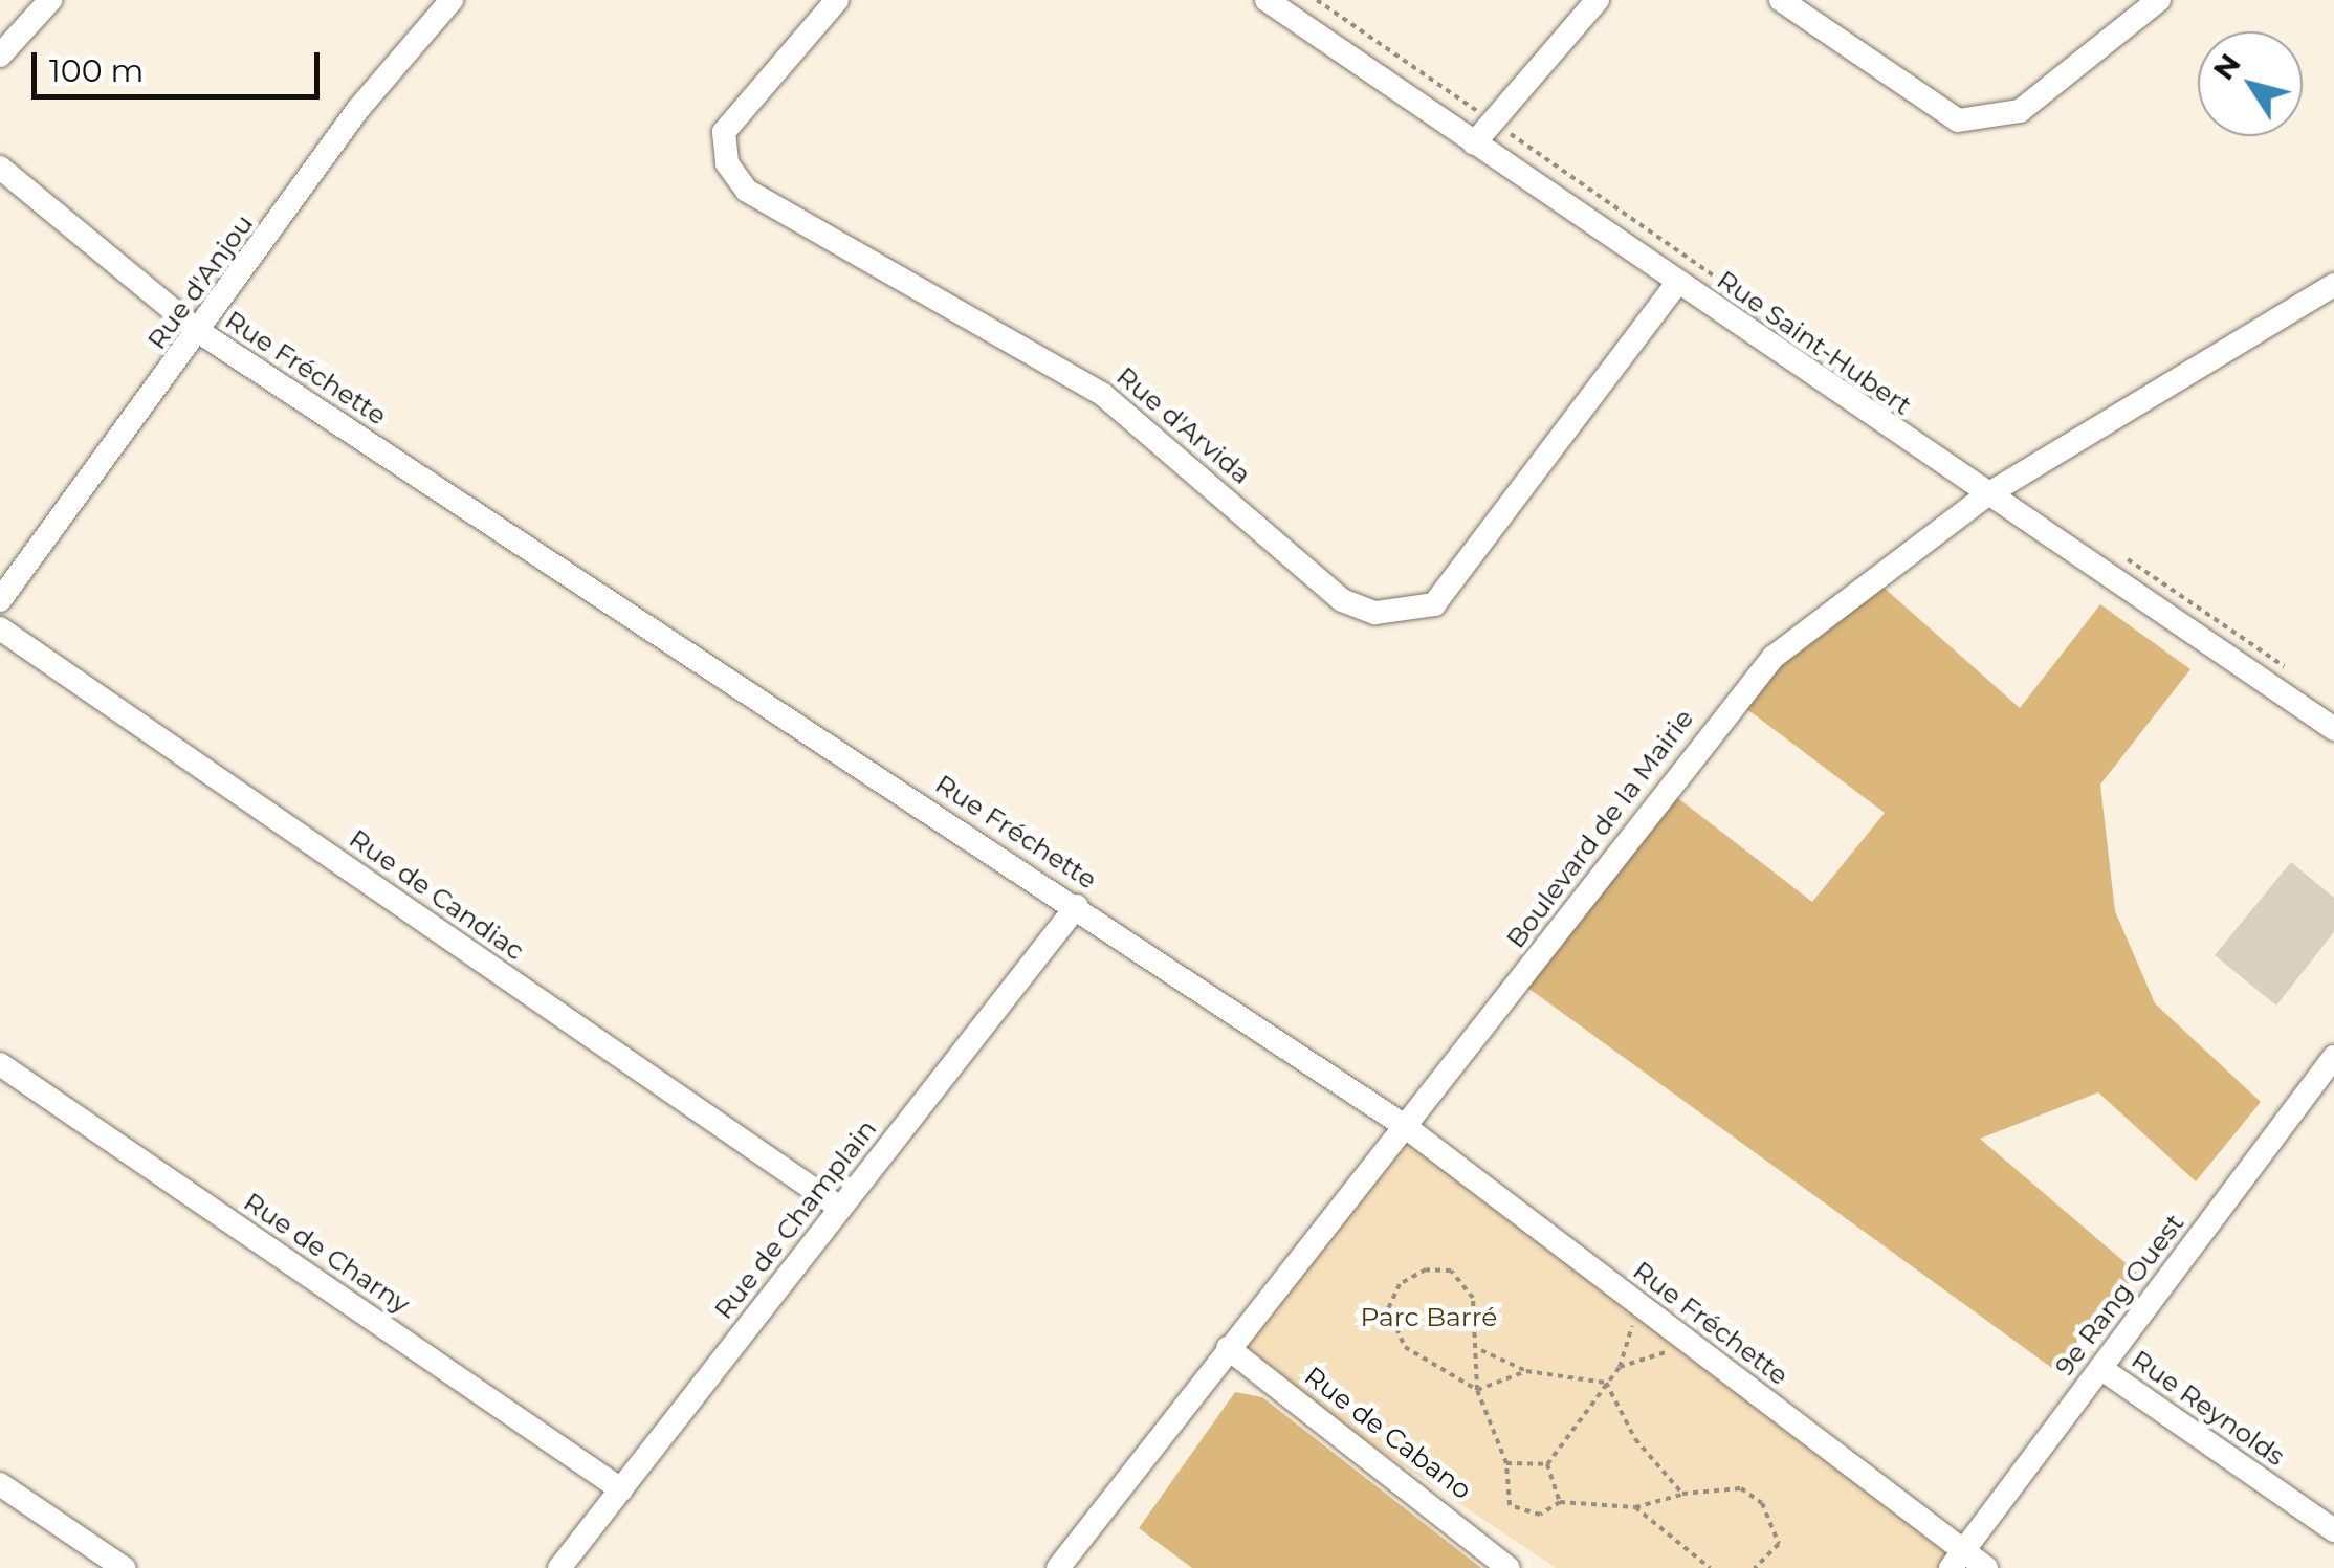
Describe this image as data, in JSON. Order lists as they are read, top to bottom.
{
  "streets": {
    "street": [
      "Rue d'Anjou",
      "Rue Saint-Hubert",
      "Rue Fréchette",
      "Rue d'Arvida",
      "Boulevard de la Mairie",
      "Rue de Candiac",
      "Rue de Champlain",
      "Rue de Charny",
      "9e Rang Ouest",
      "Rue Reynolds",
      "Rue de Cabano"
    ]
  },
  "crossings": [
    ["Rue d'Anjou", "Rue Fréchette"],
    ["Rue Saint-Hubert", "Rue d'Arvida"],
    ["Rue Saint-Hubert", "Boulevard de la Mairie"],
    ["Rue Fréchette", "Boulevard de la Mairie"],
    ["Rue Fréchette", "Rue de Champlain"],
    ["Rue Fréchette", "9e Rang Ouest"],
    ["Boulevard de la Mairie", "Rue de Cabano"],
    ["Rue de Candiac", "Rue de Champlain"],
    ["Rue de Champlain", "Rue de Charny"],
    ["9e Rang Ouest", "Rue Reynolds"]
  ],
  "parks": ["Parc Barré"],
  "scale_bar": "100 m",
  "north": "top left"
}
